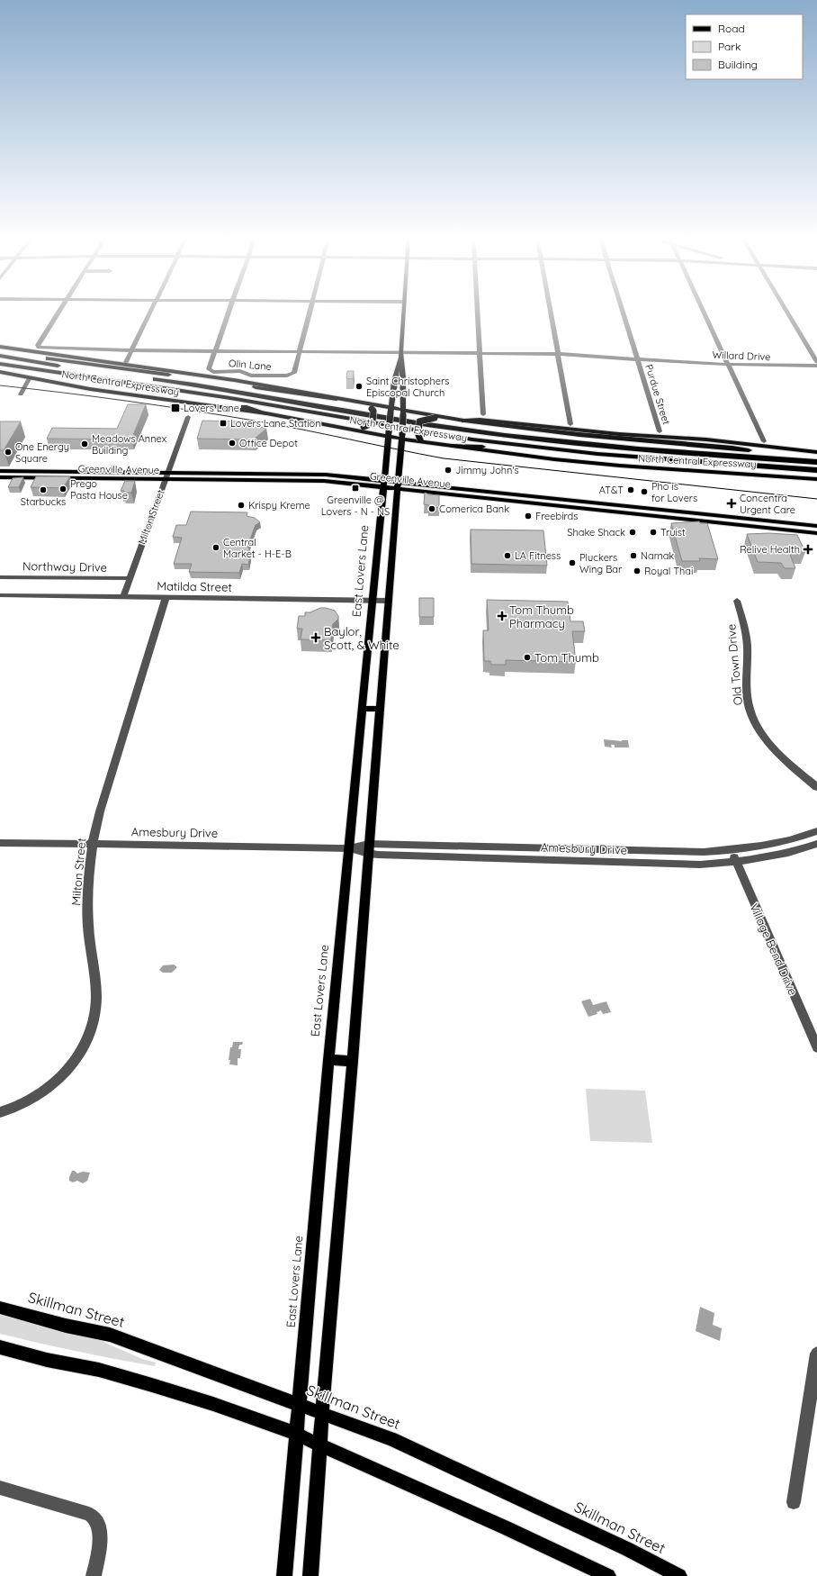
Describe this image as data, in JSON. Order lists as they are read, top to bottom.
{
  "streets": {
    "highway": ["North Central Expressway"],
    "main road": ["Greenville Avenue", "East Lovers Lane", "Skillman Street"],
    "street": [
      "Willard Drive",
      "Olin Lane",
      "Purdue Street",
      "Milton Street",
      "Northway Drive",
      "Matilda Street",
      "Old Town Drive",
      "Amesbury Drive",
      "Village Bend Drive"
    ]
  },
  "crossings": [
    ["Willard Drive", "Olin Lane"],
    ["Willard Drive", "Purdue Street"],
    ["North Central Expressway", "East Lovers Lane"],
    ["Greenville Avenue", "Milton Street"],
    ["Greenville Avenue", "East Lovers Lane"],
    ["Milton Street", "Northway Drive"],
    ["Milton Street", "Matilda Street"],
    ["Milton Street", "Amesbury Drive"],
    ["East Lovers Lane", "Matilda Street"],
    ["East Lovers Lane", "Amesbury Drive"],
    ["East Lovers Lane", "Skillman Street"],
    ["Amesbury Drive", "Village Bend Drive"]
  ],
  "places": {
    "other": [
      "Saint Christophers Episcopal Church",
      "Office Depot",
      "Meadows Annex Building",
      "One Energy Square",
      "Jimmy John's",
      "Prego Pasta House",
      "Starbucks",
      "AT&T",
      "Pho is for Lovers",
      "Krispy Kreme",
      "Comerica Bank",
      "Freebirds",
      "Shake Shack",
      "Truist",
      "Central Market - H-E-B",
      "LA Fitness",
      "Namak",
      "Pluckers Wing Bar",
      "Royal Thai",
      "Tom Thumb"
    ],
    "transit": ["Lovers Lane", "Lovers Lane Station", "Greenville @ Lovers - N - NS"],
    "health": [
      "Concentra Urgent Care",
      "Relive Health",
      "Tom Thumb Pharmacy",
      "Baylor, Scott, & White"
    ]
  },
  "legend": ["Road", "Park", "Building"]
}
